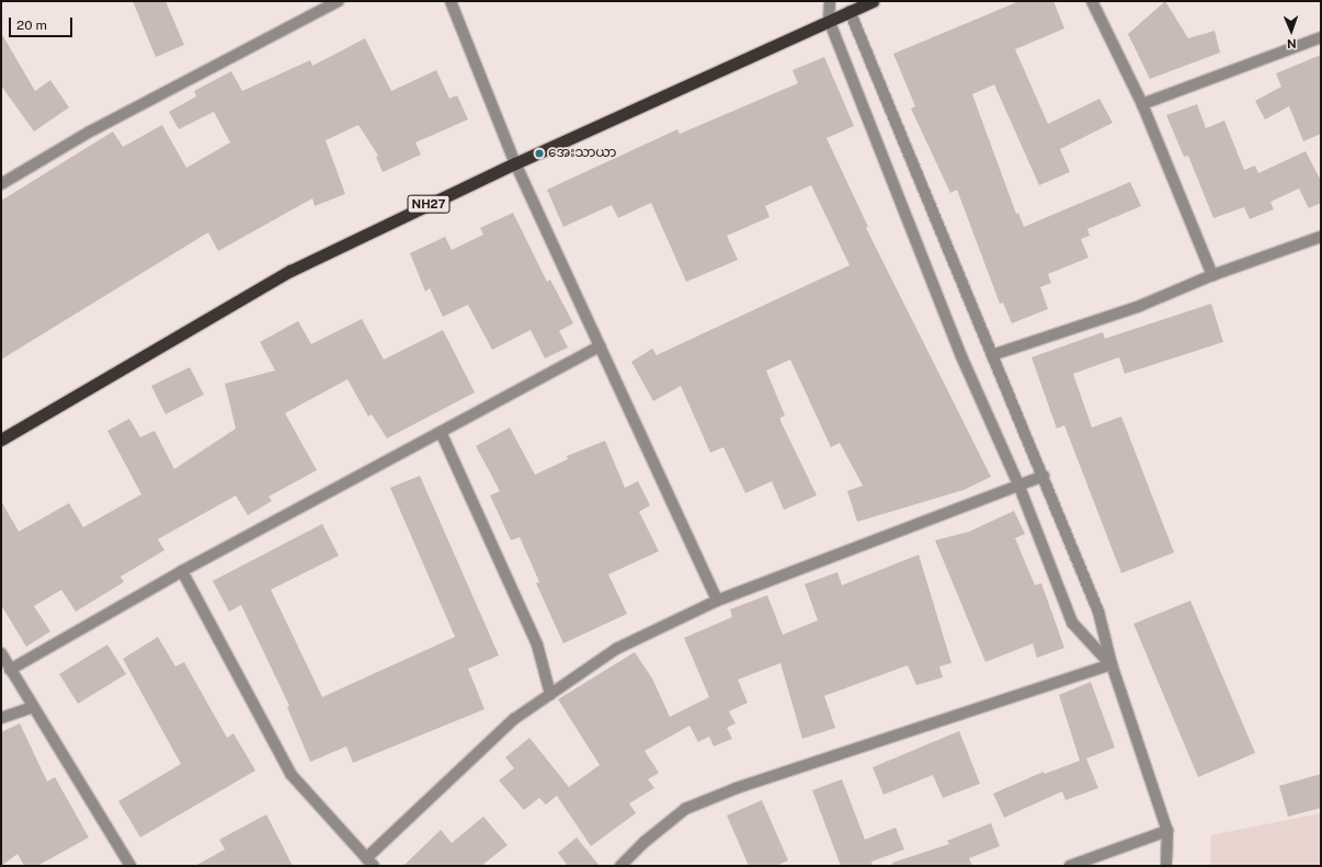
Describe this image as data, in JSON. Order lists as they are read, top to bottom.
{
  "streets": {
    "highway": ["NH27"]
  },
  "places": ["အေးသာယာ"],
  "scale_bar": "20 m",
  "north": "bottom"
}
